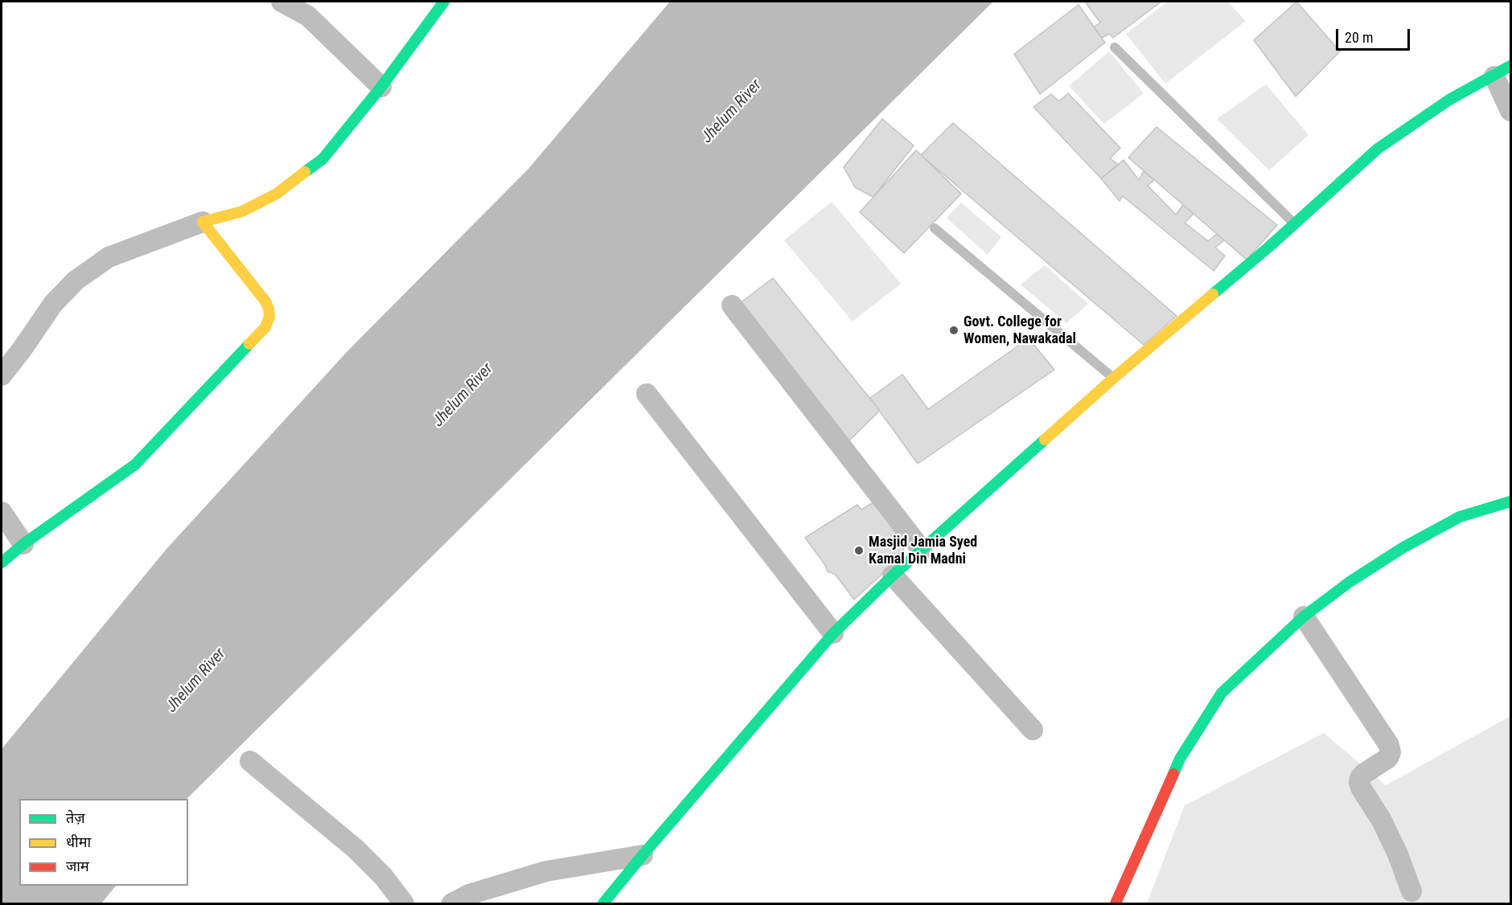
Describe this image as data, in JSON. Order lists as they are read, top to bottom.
{
  "water": ["Jhelum River"],
  "places": ["Govt. College for Women, Nawakadal", "Masjid Jamia Syed Kamal Din Madni"],
  "legend": ["तेज़", "धीमा", "जाम"],
  "scale_bar": "20 m"
}
